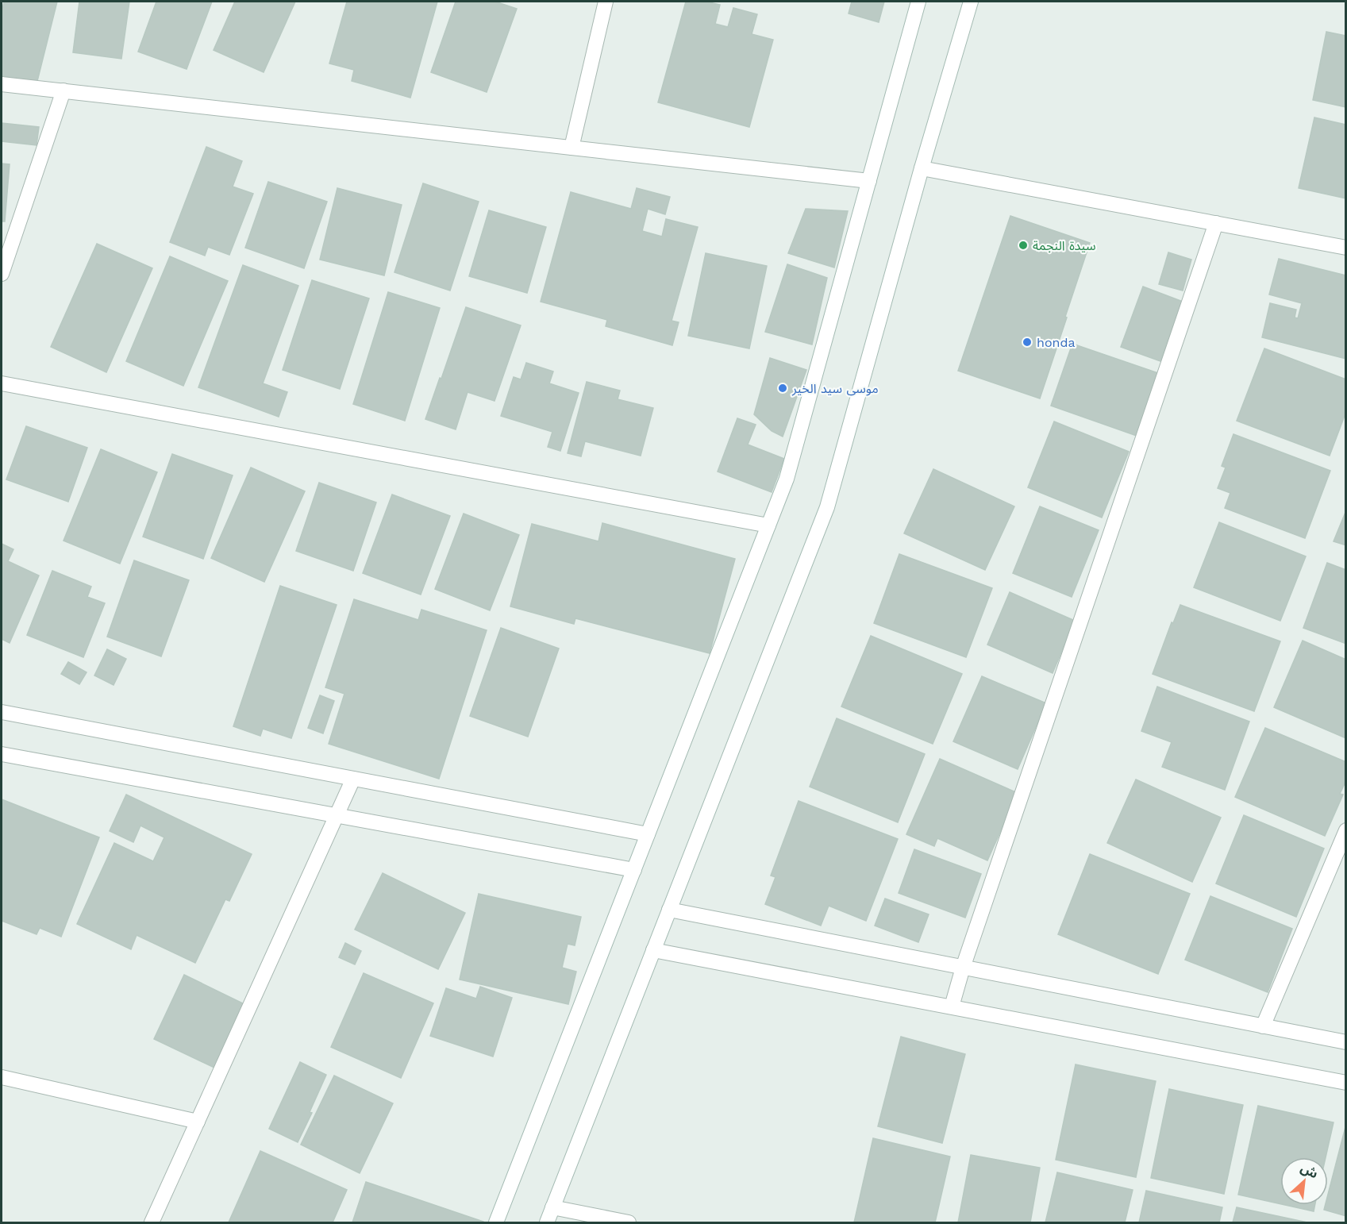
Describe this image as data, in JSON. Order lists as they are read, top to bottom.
{
  "places": ["سيدة النجمة", "honda", "موسى سيد الخير"],
  "north": "top right"
}
